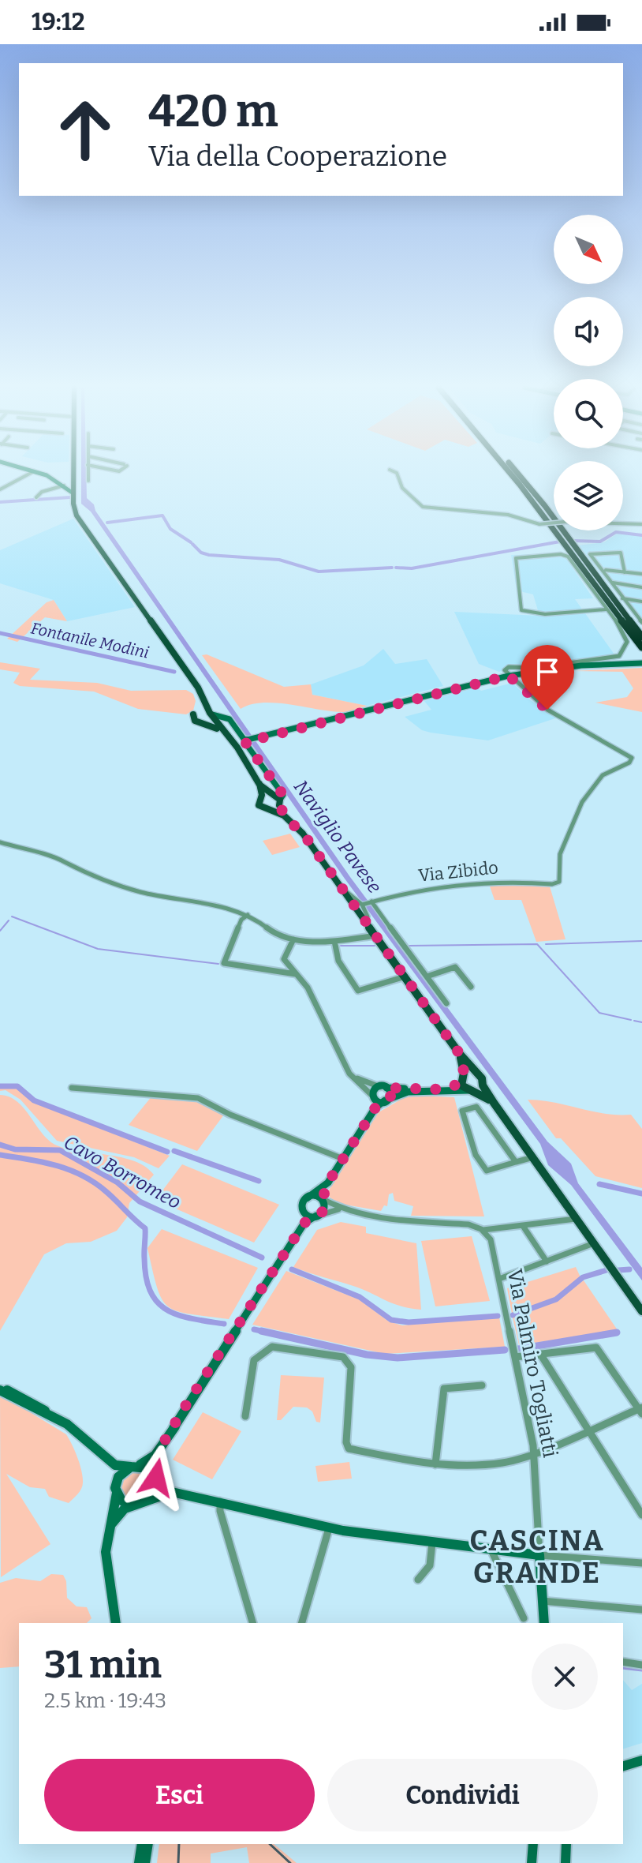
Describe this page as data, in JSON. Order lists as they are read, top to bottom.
{
  "streets": {
    "street": ["Via Zibido", "Via Palmiro Togliatti"]
  },
  "districts": ["CASCINA GRANDE"],
  "water": ["Fontanile Modini", "Naviglio Pavese", "Cavo Borromeo"],
  "north": "bottom right",
  "page": {
    "status": "19:12",
    "turn": ["420 m", "Via della Cooperazione"],
    "heading": ["31 min", "2.5 km · 19:43"],
    "buttons": ["Esci", "Condividi"]
  }
}
